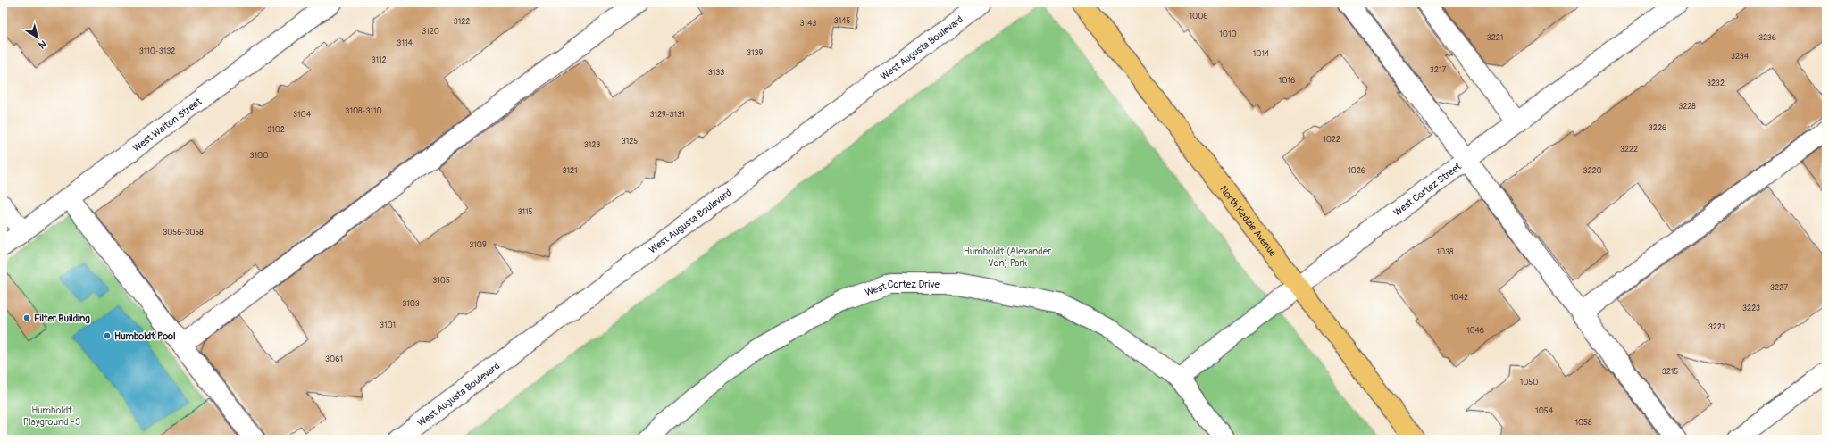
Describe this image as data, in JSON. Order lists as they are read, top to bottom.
{
  "streets": {
    "main road": ["North Kedzie Avenue"],
    "street": [
      "West Augusta Boulevard",
      "West Walton Street",
      "West Cortez Street",
      "West Cortez Drive"
    ]
  },
  "crossings": [
    ["West Cortez Street", "North Kedzie Avenue"],
    ["West Cortez Street", "West Cortez Drive"]
  ],
  "parks": ["Humboldt (Alexander Von) Park", "Humboldt Playground -S"],
  "places": ["Filter Building", "Humboldt Pool"],
  "house_numbers": [
    "1006",
    "3145",
    "3122",
    "3143",
    "3120",
    "1010",
    "3221",
    "3236",
    "3114",
    "3110-3132",
    "3139",
    "1014",
    "3234",
    "3112",
    "3217",
    "3133",
    "1016",
    "3232",
    "3228",
    "3108-3110",
    "3104",
    "3129-3131",
    "3226",
    "3102",
    "1022",
    "3125",
    "3123",
    "3222",
    "3100",
    "3121",
    "1026",
    "3220",
    "3115",
    "3056-3058",
    "3109",
    "1038",
    "3105",
    "3227",
    "1042",
    "3103",
    "3223",
    "3101",
    "3221",
    "1046",
    "3061",
    "3215",
    "1050",
    "1054",
    "1058"
  ],
  "north": "bottom right"
}
